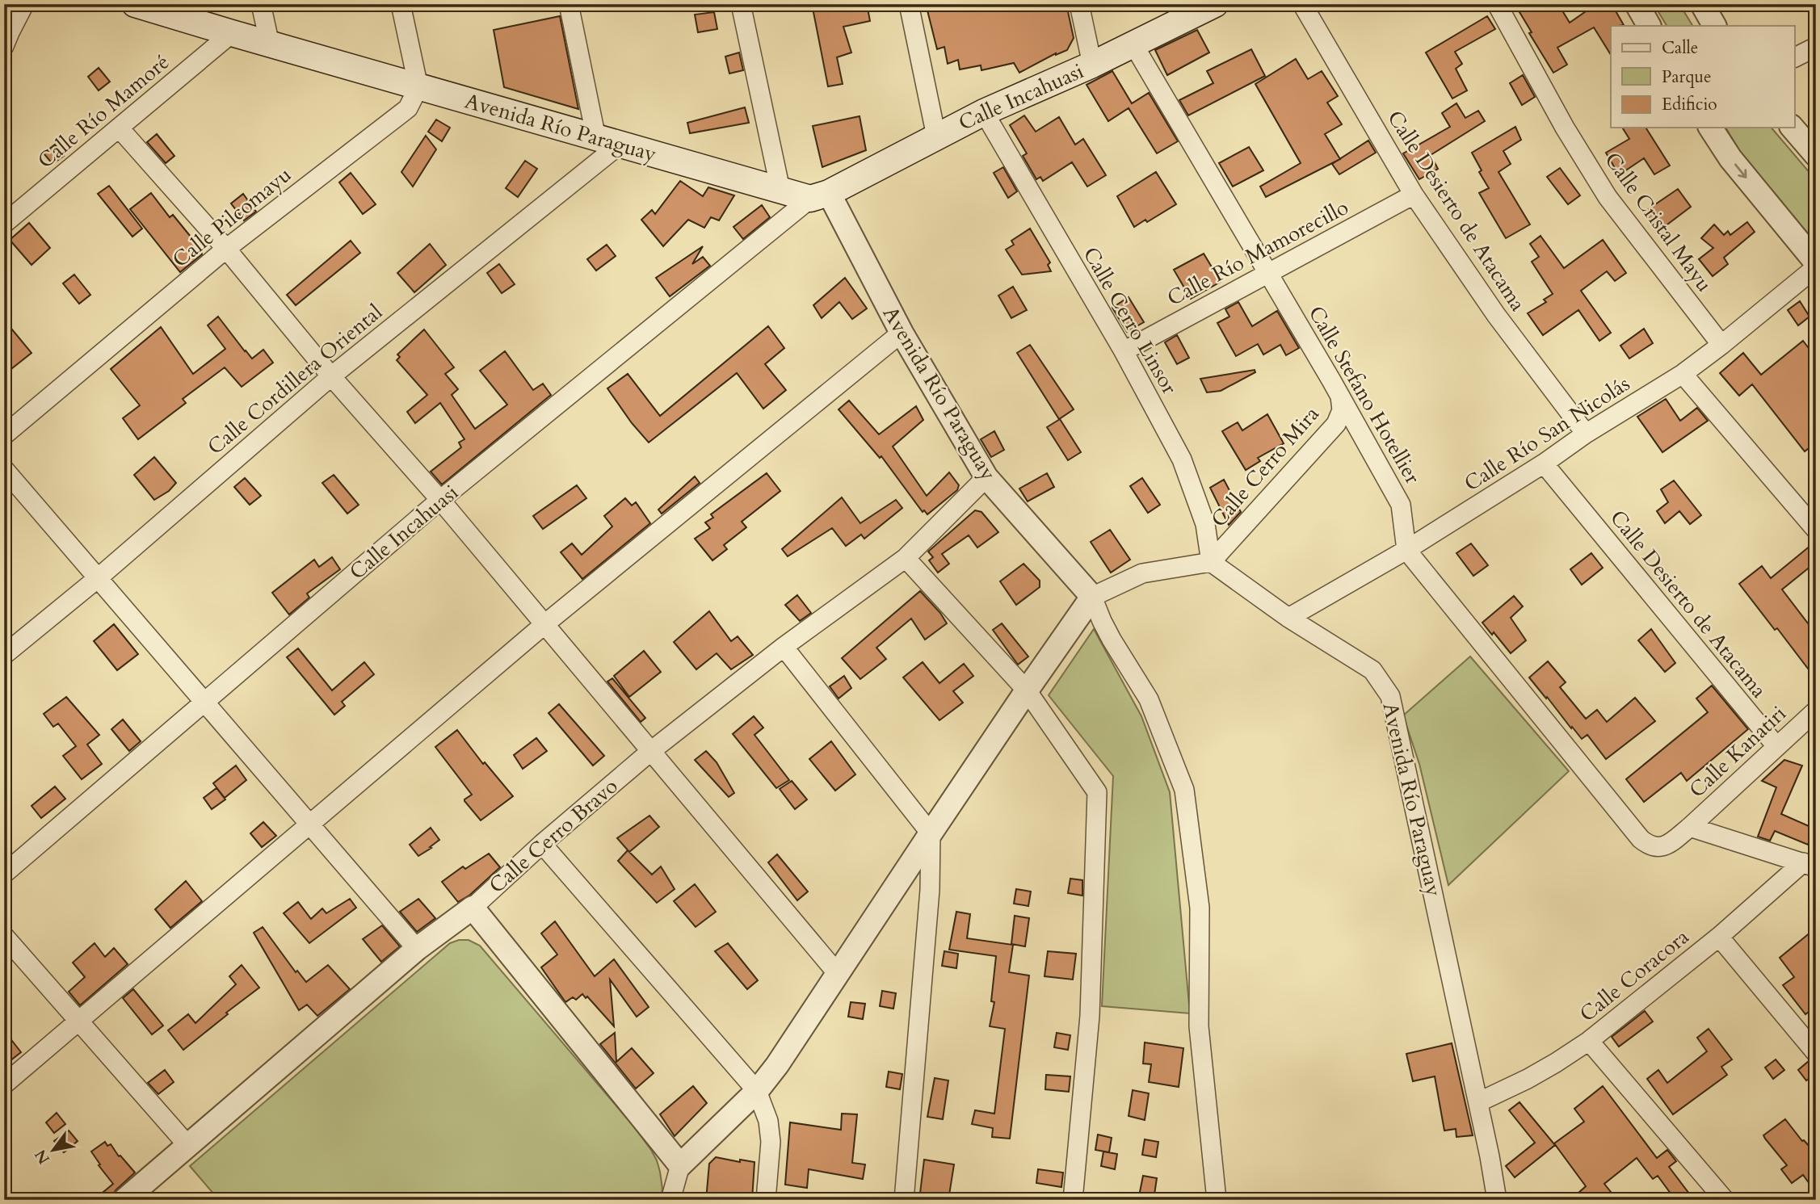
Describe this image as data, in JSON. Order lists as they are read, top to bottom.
{
  "streets": {
    "main road": ["Calle Incahuasi", "Avenida Río Paraguay"],
    "street": [
      "Calle Río Mamoré",
      "Calle Desierto de Atacama",
      "Calle Pilcomayu",
      "Calle Cristal Mayu",
      "Calle Río Mamorecillo",
      "Calle Cerro Linsor",
      "Calle Cordillera Oriental",
      "Calle Stefano Hotellier",
      "Calle Río San Nicolás",
      "Calle Cerro Mira",
      "Calle Kanatiri",
      "Calle Cerro Bravo",
      "Calle Coracora"
    ]
  },
  "crossings": [
    ["Calle Incahuasi", "Avenida Río Paraguay"],
    ["Calle Incahuasi", "Calle Cerro Linsor"],
    ["Calle Incahuasi", "Calle Stefano Hotellier"],
    ["Calle Río Mamoré", "Avenida Río Paraguay"],
    ["Avenida Río Paraguay", "Calle Pilcomayu"],
    ["Avenida Río Paraguay", "Calle Cerro Linsor"],
    ["Avenida Río Paraguay", "Calle Cordillera Oriental"],
    ["Avenida Río Paraguay", "Calle Río San Nicolás"],
    ["Avenida Río Paraguay", "Calle Cerro Mira"],
    ["Avenida Río Paraguay", "Calle Cerro Bravo"],
    ["Avenida Río Paraguay", "Calle Coracora"],
    ["Calle Desierto de Atacama", "Calle Río Mamorecillo"],
    ["Calle Desierto de Atacama", "Calle Río San Nicolás"],
    ["Calle Desierto de Atacama", "Calle Kanatiri"],
    ["Calle Cristal Mayu", "Calle Río San Nicolás"],
    ["Calle Río Mamorecillo", "Calle Cerro Linsor"],
    ["Calle Río Mamorecillo", "Calle Stefano Hotellier"],
    ["Calle Cerro Linsor", "Calle Cerro Mira"],
    ["Calle Stefano Hotellier", "Calle Río San Nicolás"],
    ["Calle Stefano Hotellier", "Calle Cerro Mira"]
  ],
  "legend": ["Calle", "Parque", "Edificio"],
  "north": "bottom left"
}
